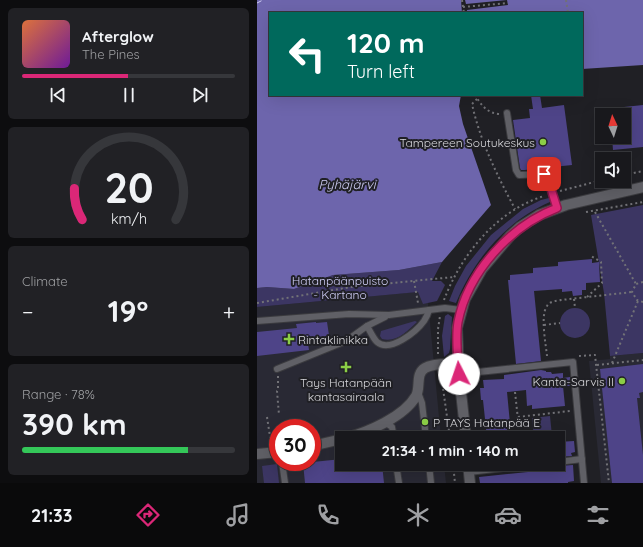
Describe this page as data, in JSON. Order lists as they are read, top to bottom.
{
  "water": ["Pyhäjärvi"],
  "parks": ["Hatanpäänpuisto - Kartano"],
  "places": {
    "other": ["Tampereen Soutukeskus", "Kanta-Sarvis II", "P TAYS Hatanpää E"],
    "health": ["Rintaklinikka", "Tays Hatanpään kantasairaala"]
  },
  "north": "top",
  "page": {
    "turn": ["120 m", "Turn left"],
    "song": ["Afterglow", "The Pines"],
    "tile": [
      "Climate",
      ["Range · 78%", "390 km"]
    ],
    "heat": ["−", "19°", "+"],
    "limit": "30",
    "trip": "21:34 · 1 min · 140 m",
    "tabs": "21:33",
    "gauge": ["20", "km/h"]
  }
}
